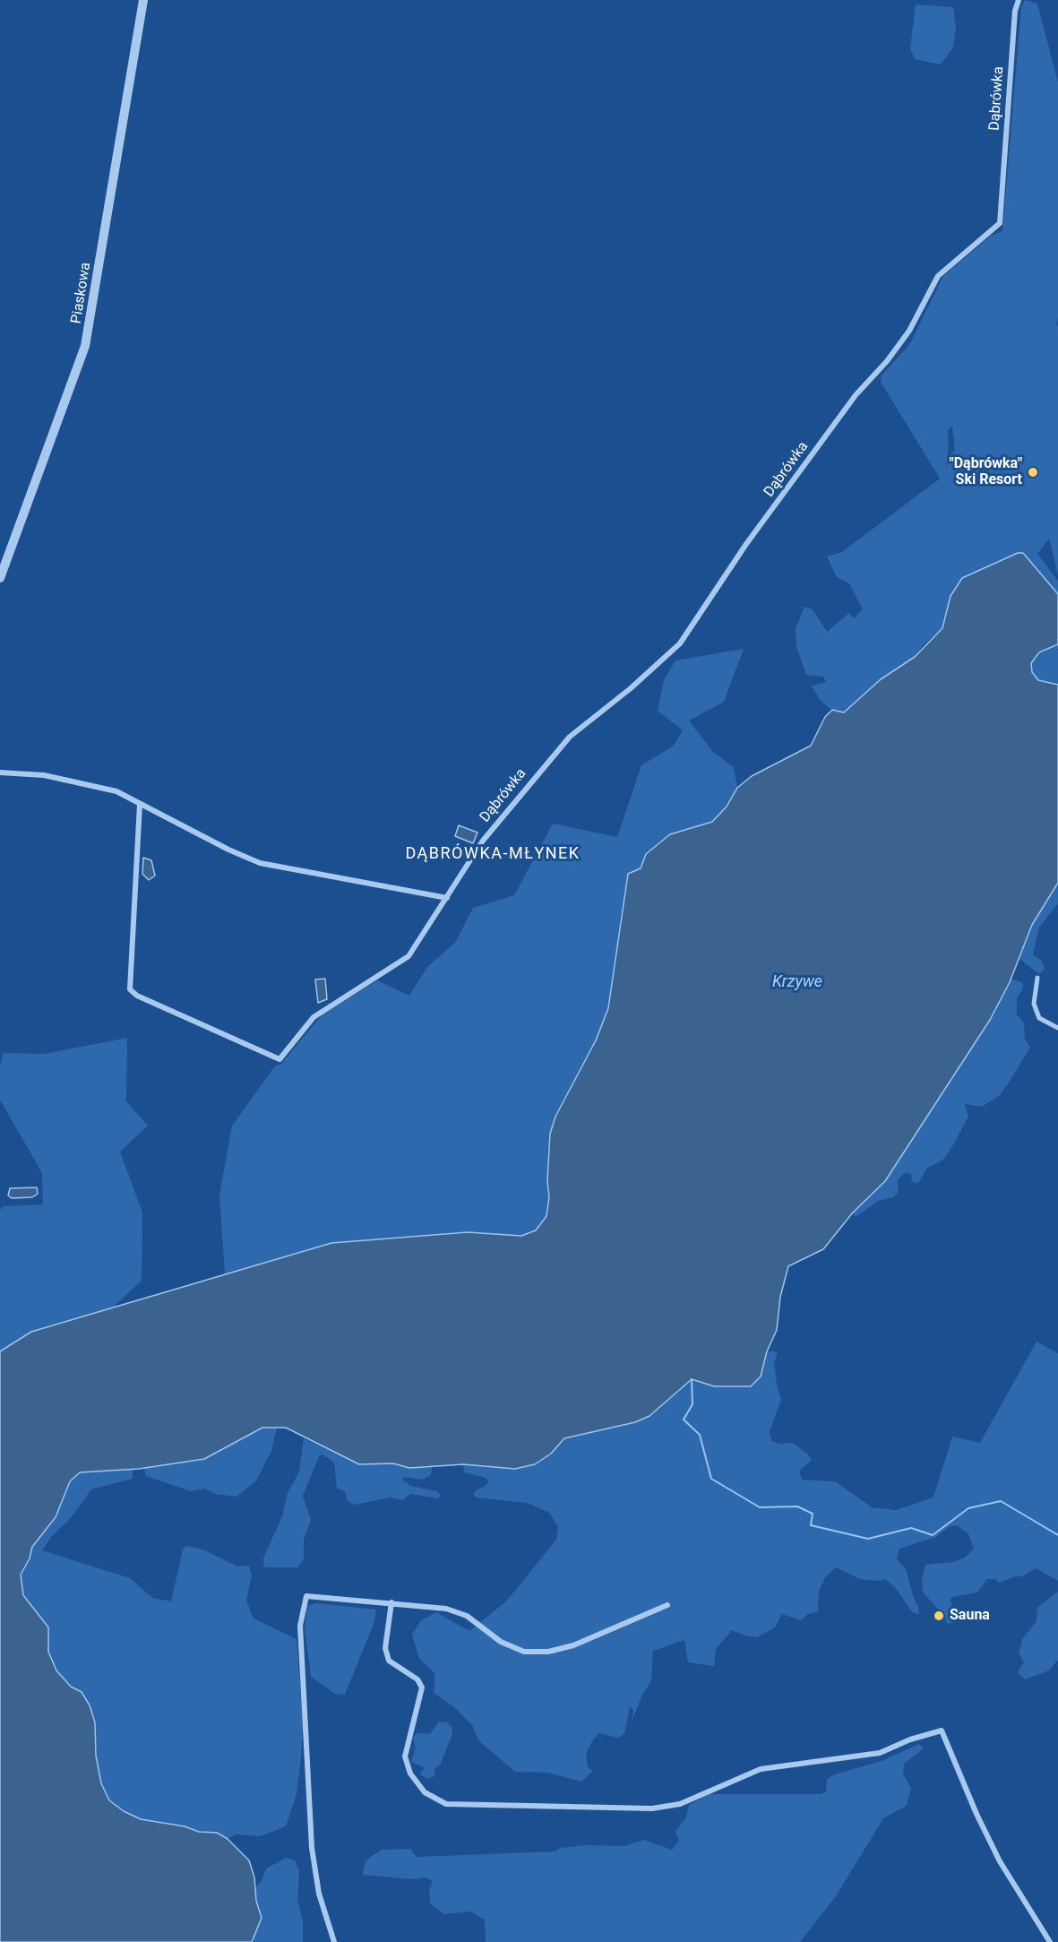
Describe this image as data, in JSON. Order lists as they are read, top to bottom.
{
  "streets": {
    "street": ["Dąbrówka", "Piaskowa"]
  },
  "districts": ["DĄBRÓWKA-MŁYNEK"],
  "water": ["Krzywe"],
  "places": ["\"Dąbrówka\" Ski Resort", "Sauna"]
}
